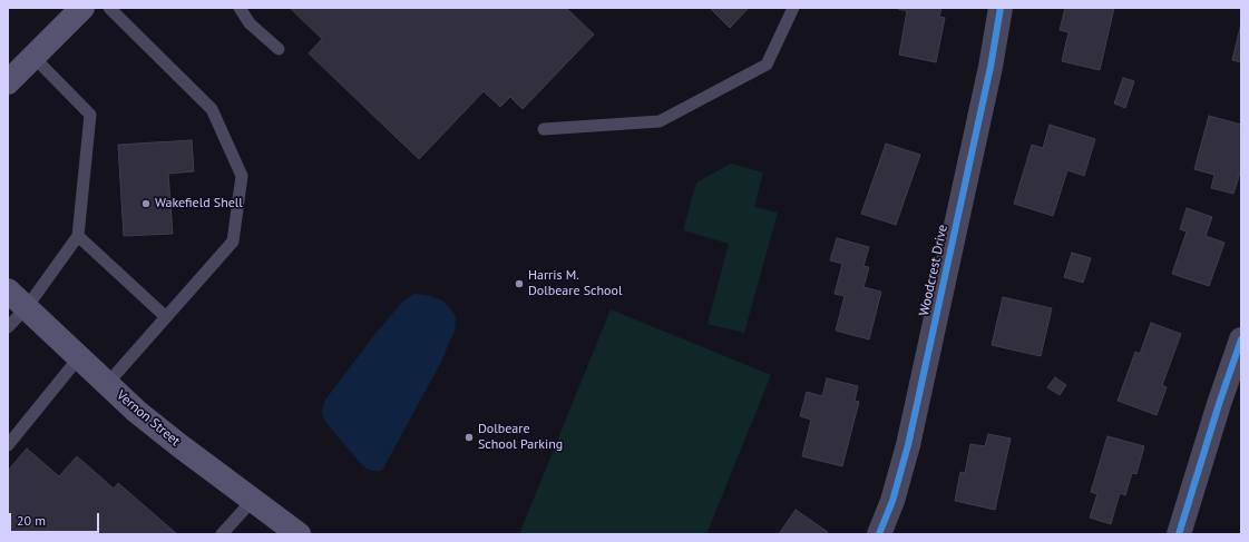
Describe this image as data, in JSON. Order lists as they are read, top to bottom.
{
  "streets": {
    "main road": ["Vernon Street"],
    "street": ["Woodcrest Drive"]
  },
  "places": ["Wakefield Shell", "Harris M. Dolbeare School", "Dolbeare School Parking"],
  "scale_bar": "20 m"
}
